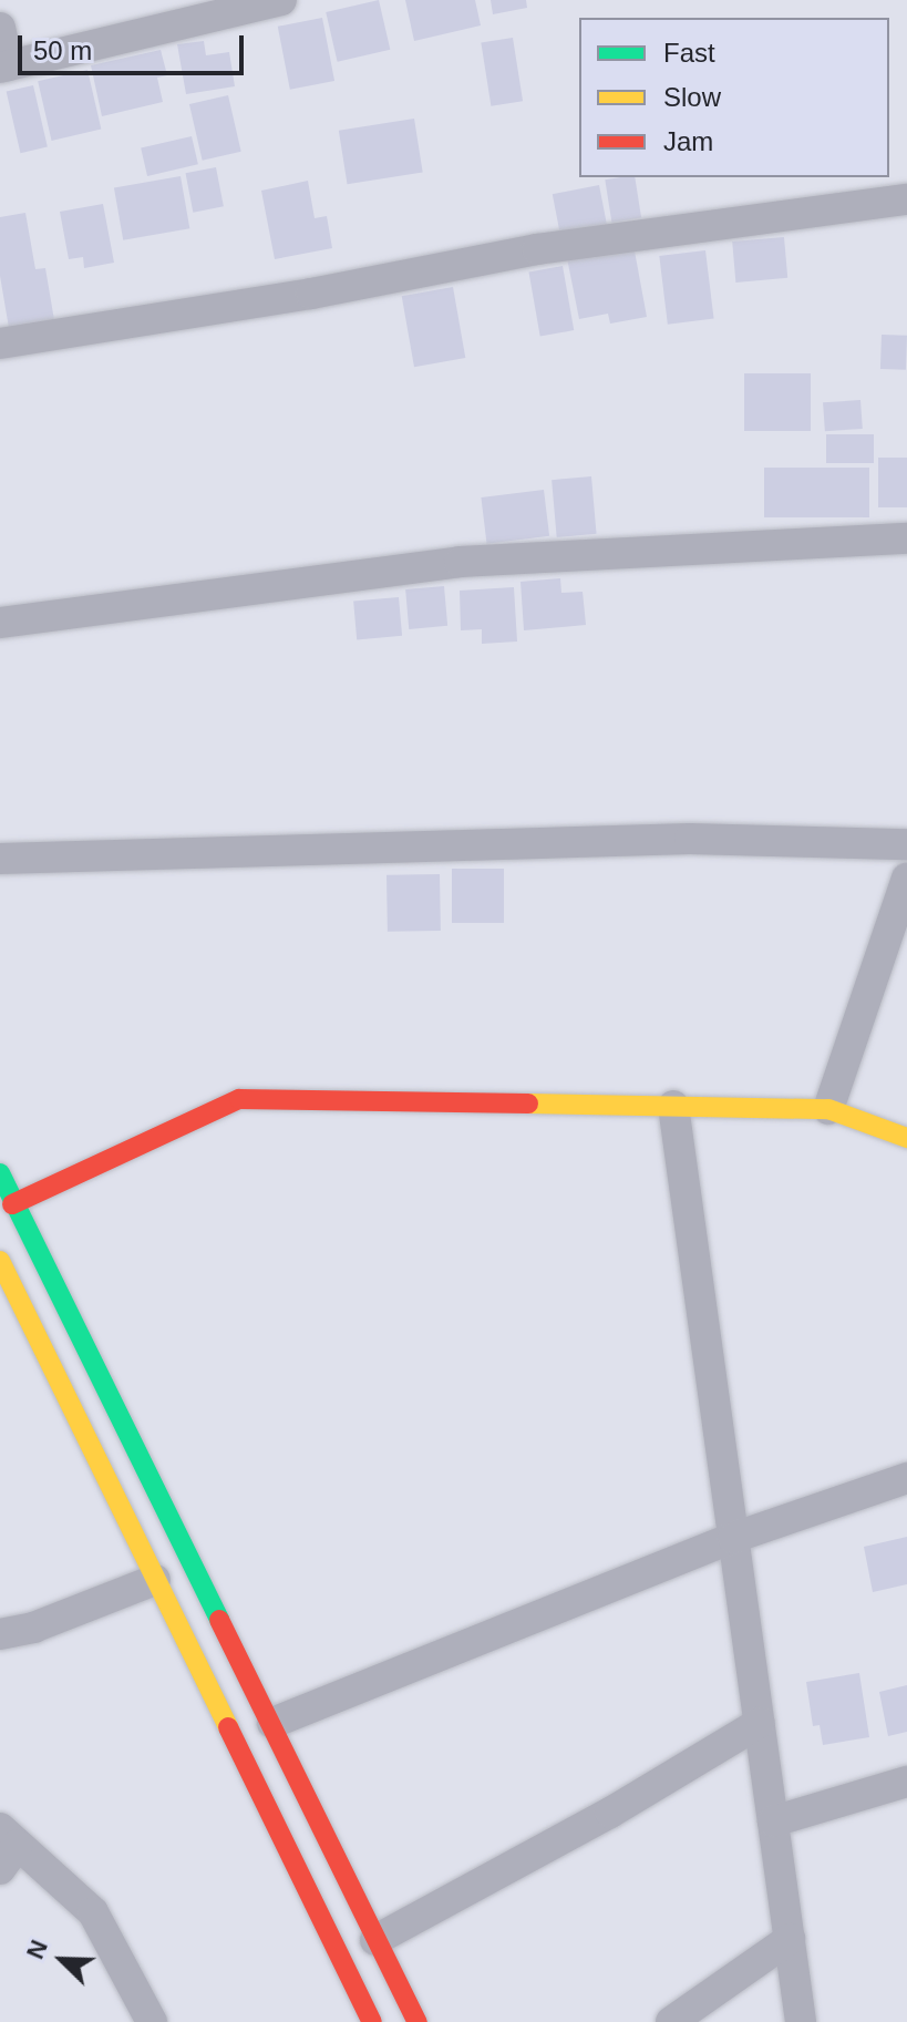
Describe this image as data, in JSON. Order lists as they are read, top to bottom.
{
  "legend": ["Fast", "Slow", "Jam"],
  "scale_bar": "50 m",
  "north": "top left"
}
